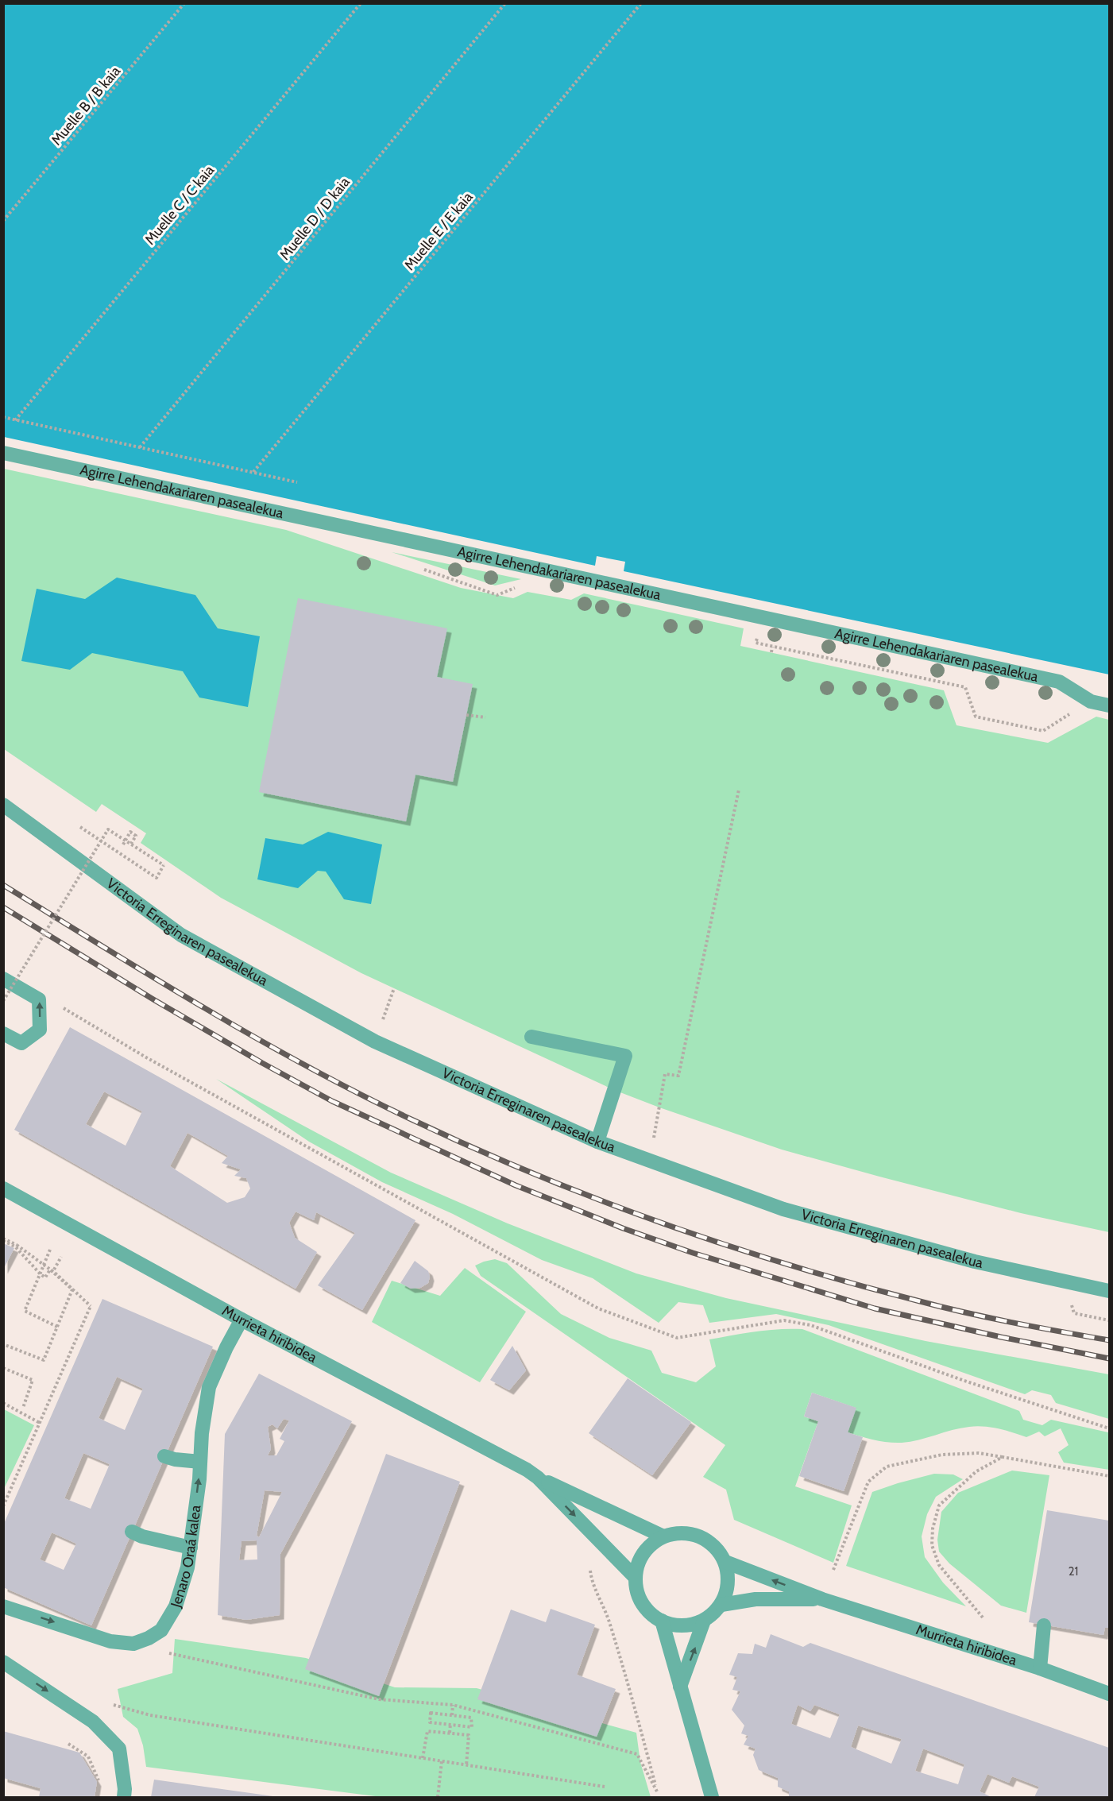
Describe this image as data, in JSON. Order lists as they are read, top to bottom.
{
  "streets": {
    "street": [
      "Agirre Lehendakariaren pasealekua",
      "Victoria Erreginaren pasealekua",
      "Murrieta hiribidea",
      "Jenaro Oraá kalea"
    ],
    "path": [
      "Muelle B / B kaia",
      "Muelle C / C kaia",
      "Muelle D / D kaia",
      "Muelle E / E kaia"
    ]
  },
  "crossings": [
    ["Murrieta hiribidea", "Jenaro Oraá kalea"]
  ],
  "house_numbers": ["21"]
}
